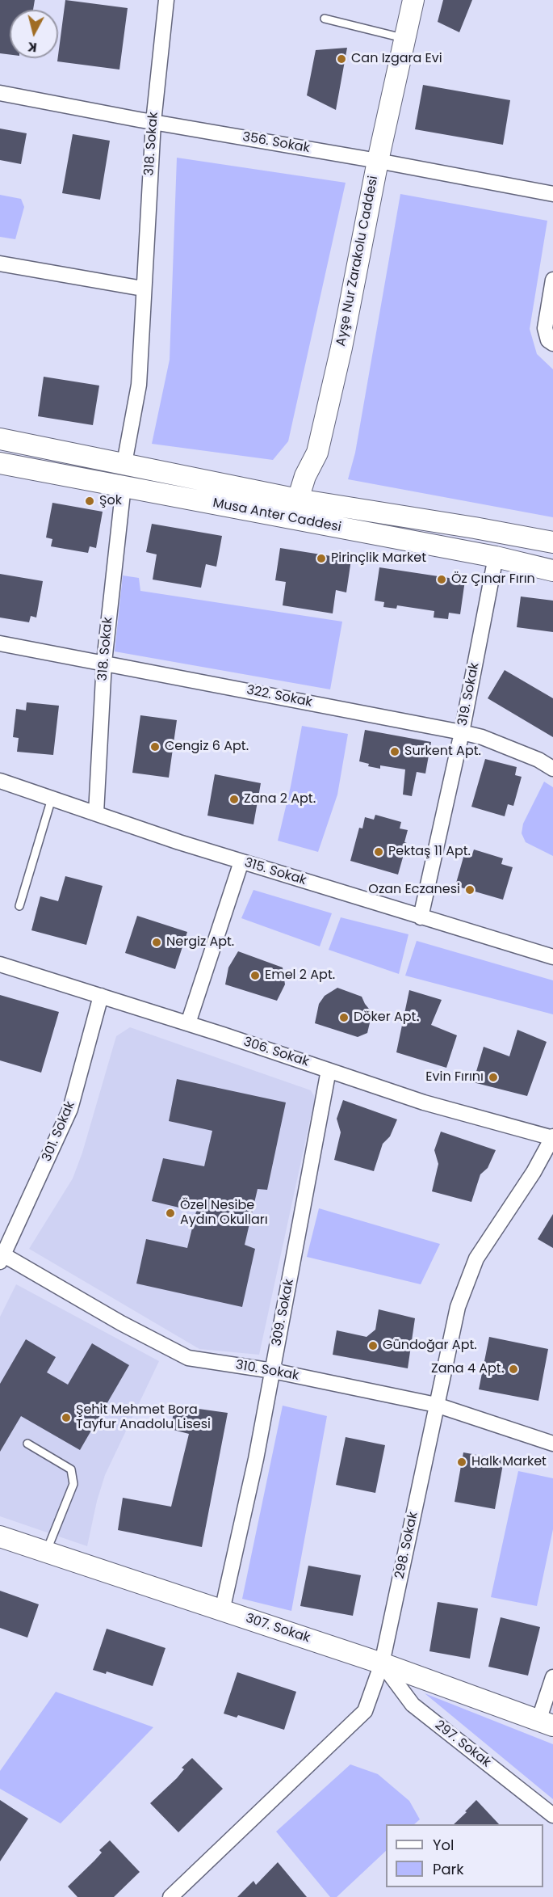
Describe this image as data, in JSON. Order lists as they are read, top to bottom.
{
  "streets": {
    "main road": ["Ayşe Nur Zarakolu Caddesi", "Musa Anter Caddesi", "307. Sokak"],
    "street": [
      "356. Sokak",
      "318. Sokak",
      "319. Sokak",
      "322. Sokak",
      "315. Sokak",
      "306. Sokak",
      "301. Sokak",
      "309. Sokak",
      "310. Sokak",
      "298. Sokak",
      "297. Sokak"
    ]
  },
  "crossings": [
    ["356. Sokak", "318. Sokak"],
    ["356. Sokak", "Ayşe Nur Zarakolu Caddesi"],
    ["318. Sokak", "Musa Anter Caddesi"],
    ["318. Sokak", "322. Sokak"],
    ["318. Sokak", "315. Sokak"],
    ["Ayşe Nur Zarakolu Caddesi", "Musa Anter Caddesi"],
    ["Musa Anter Caddesi", "319. Sokak"],
    ["319. Sokak", "322. Sokak"],
    ["319. Sokak", "315. Sokak"],
    ["306. Sokak", "301. Sokak"],
    ["306. Sokak", "309. Sokak"],
    ["306. Sokak", "298. Sokak"],
    ["301. Sokak", "310. Sokak"],
    ["309. Sokak", "310. Sokak"],
    ["309. Sokak", "307. Sokak"],
    ["310. Sokak", "298. Sokak"],
    ["298. Sokak", "307. Sokak"],
    ["298. Sokak", "297. Sokak"],
    ["307. Sokak", "297. Sokak"]
  ],
  "places": [
    "Can Izgara Evi",
    "Şok",
    "Pirinçlik Market",
    "Öz Çınar Fırın",
    "Cengiz 6 Apt.",
    "Surkent Apt.",
    "Zana 2 Apt.",
    "Pektaş 11 Apt.",
    "Ozan Eczanesi",
    "Nergiz Apt.",
    "Emel 2 Apt.",
    "Döker Apt.",
    "Evin Fırını",
    "Özel Nesibe Aydın Okulları",
    "Gündoğar Apt.",
    "Zana 4 Apt.",
    "Şehit Mehmet Bora Tayfur Anadolu Lisesi",
    "Halk Market"
  ],
  "legend": ["Yol", "Park"],
  "north": "bottom"
}
